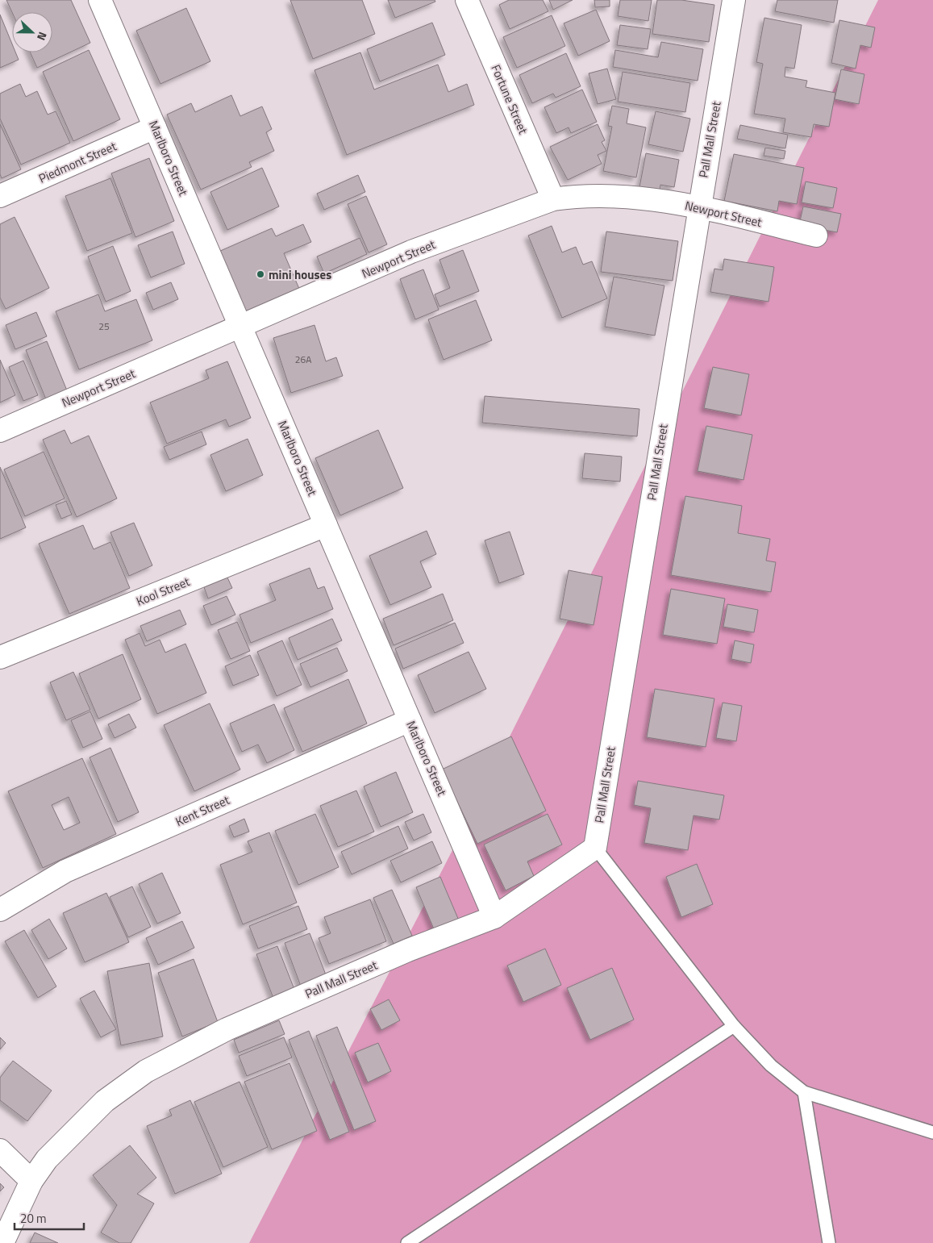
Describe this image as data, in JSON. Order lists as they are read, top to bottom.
{
  "streets": {
    "street": [
      "Fortune Street",
      "Pall Mall Street",
      "Marlboro Street",
      "Piedmont Street",
      "Newport Street",
      "Kool Street",
      "Kent Street"
    ]
  },
  "crossings": [
    ["Fortune Street", "Newport Street"],
    ["Pall Mall Street", "Marlboro Street"],
    ["Pall Mall Street", "Newport Street"],
    ["Marlboro Street", "Piedmont Street"],
    ["Marlboro Street", "Newport Street"],
    ["Marlboro Street", "Kool Street"],
    ["Marlboro Street", "Kent Street"]
  ],
  "places": ["mini houses"],
  "house_numbers": ["25", "26A"],
  "scale_bar": "20 m",
  "north": "right"
}
